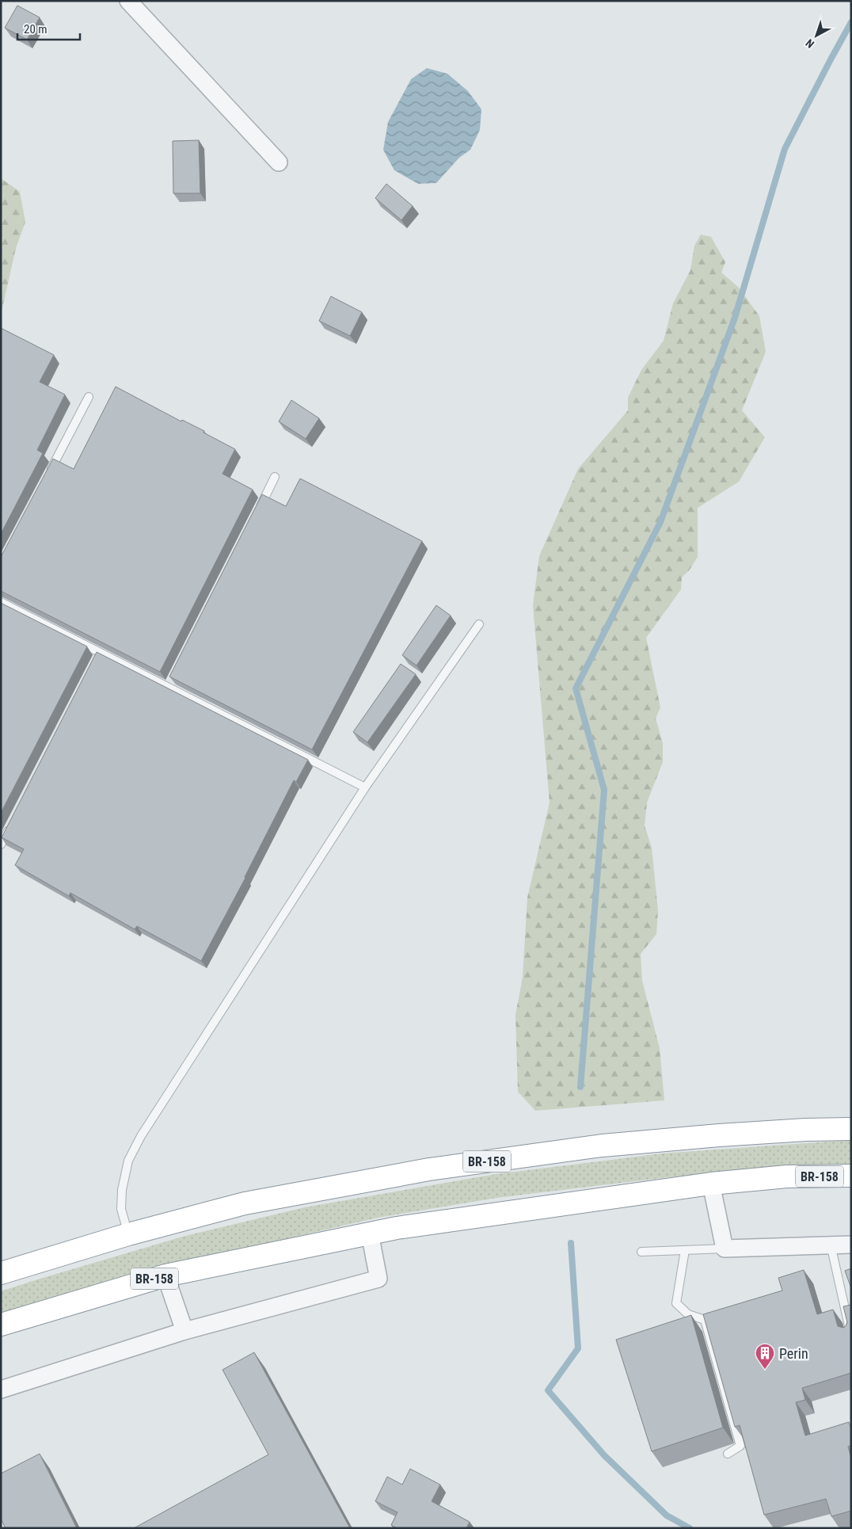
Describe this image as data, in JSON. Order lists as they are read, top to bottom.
{
  "streets": {
    "highway": ["BR-158"]
  },
  "places": {
    "building": ["Perin"]
  },
  "scale_bar": "20 m",
  "north": "bottom left"
}
